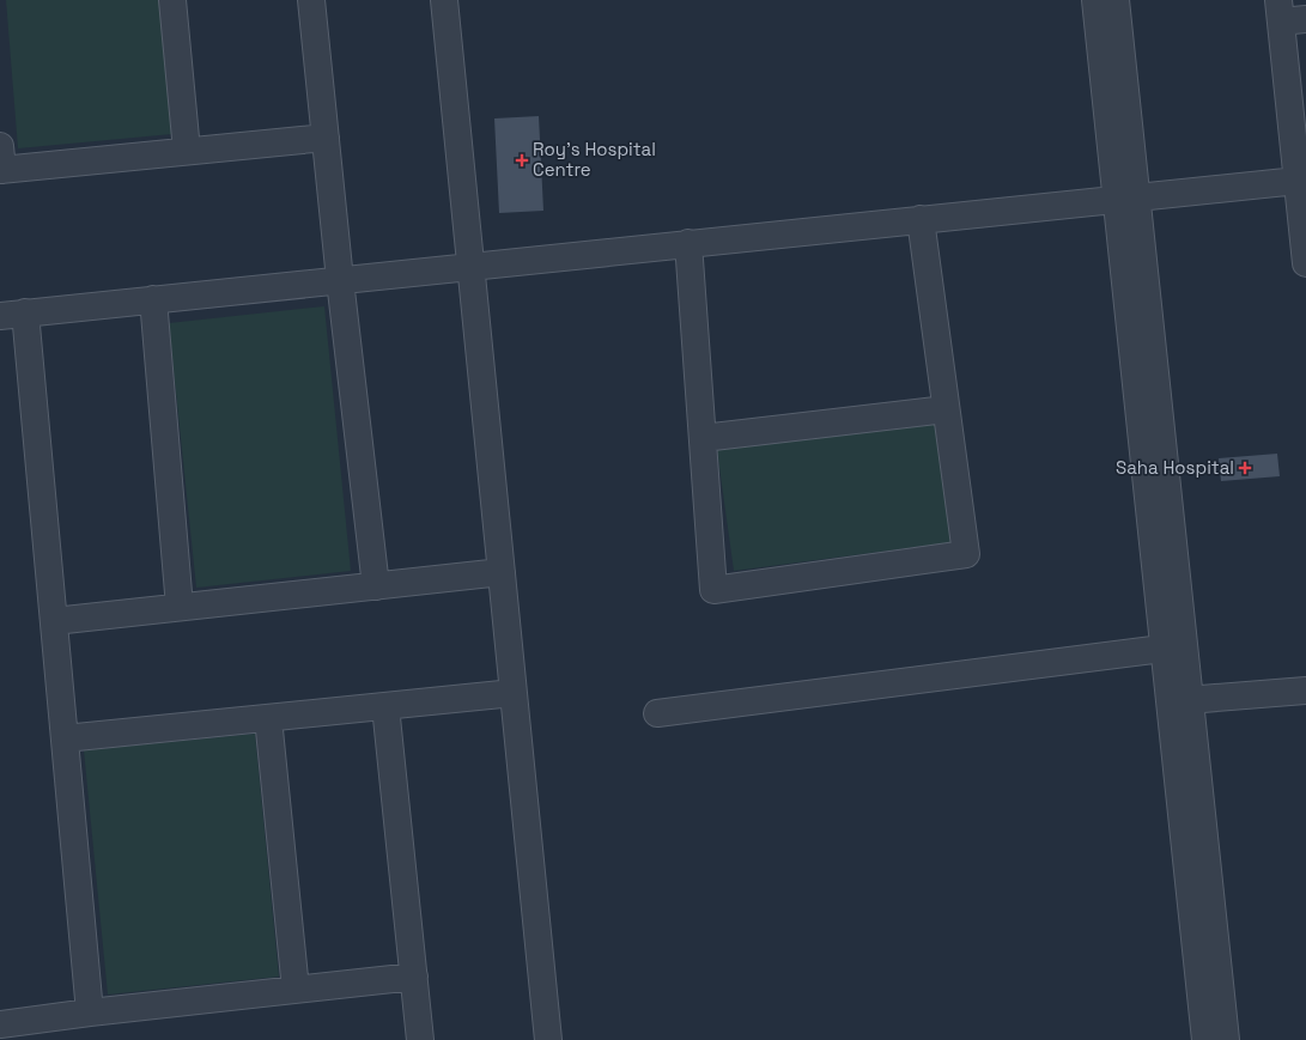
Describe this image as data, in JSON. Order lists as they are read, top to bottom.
{
  "places": {
    "health": ["Roy's Hospital Centre", "Saha Hospital"]
  }
}
